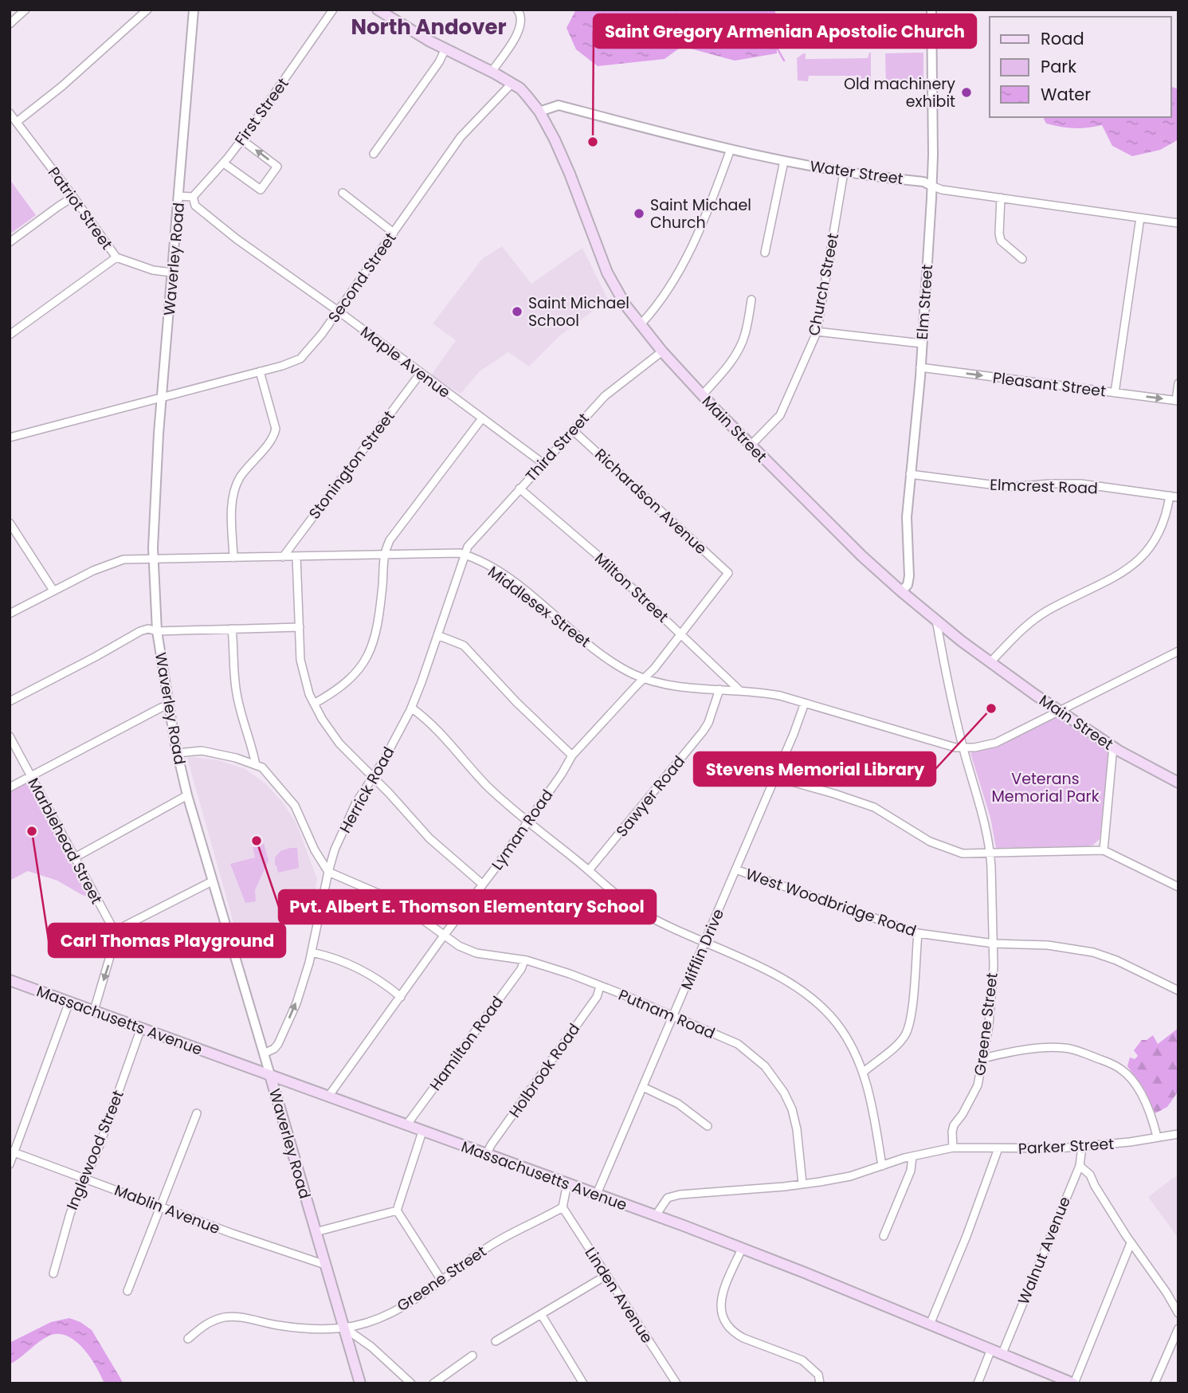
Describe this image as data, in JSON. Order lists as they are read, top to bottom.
{
  "streets": {
    "main road": ["Waverley Road", "Main Street", "Massachusetts Avenue"],
    "street": [
      "First Street",
      "Water Street",
      "Patriot Street",
      "Second Street",
      "Church Street",
      "Elm Street",
      "Maple Avenue",
      "Pleasant Street",
      "Third Street",
      "Stonington Street",
      "Elmcrest Road",
      "Richardson Avenue",
      "Milton Street",
      "Middlesex Street",
      "Herrick Road",
      "Sawyer Road",
      "Lyman Road",
      "Marblehead Street",
      "West Woodbridge Road",
      "Mifflin Drive",
      "Putnam Road",
      "Greene Street",
      "Hamilton Road",
      "Holbrook Road",
      "Parker Street",
      "Inglewood Street",
      "Mablin Avenue",
      "Walnut Avenue",
      "Linden Avenue"
    ]
  },
  "crossings": [
    ["First Street", "Maple Avenue"],
    ["Water Street", "Church Street"],
    ["Water Street", "Elm Street"],
    ["Water Street", "Main Street"],
    ["Patriot Street", "Waverley Road"],
    ["Waverley Road", "Second Street"],
    ["Waverley Road", "Middlesex Street"],
    ["Waverley Road", "Herrick Road"],
    ["Waverley Road", "Massachusetts Avenue"],
    ["Waverley Road", "Greene Street"],
    ["Waverley Road", "Mablin Avenue"],
    ["Second Street", "Maple Avenue"],
    ["Second Street", "Main Street"],
    ["Church Street", "Main Street"],
    ["Elm Street", "Pleasant Street"],
    ["Elm Street", "Main Street"],
    ["Elm Street", "Elmcrest Road"],
    ["Maple Avenue", "Third Street"],
    ["Maple Avenue", "Stonington Street"],
    ["Main Street", "Third Street"],
    ["Main Street", "Middlesex Street"],
    ["Main Street", "Greene Street"],
    ["Third Street", "Richardson Avenue"],
    ["Third Street", "Milton Street"],
    ["Third Street", "Middlesex Street"],
    ["Third Street", "Herrick Road"],
    ["Stonington Street", "Middlesex Street"],
    ["Richardson Avenue", "Lyman Road"],
    ["Milton Street", "Middlesex Street"],
    ["Milton Street", "Lyman Road"],
    ["Middlesex Street", "Herrick Road"],
    ["Middlesex Street", "Sawyer Road"],
    ["Middlesex Street", "Lyman Road"],
    ["Middlesex Street", "Mifflin Drive"],
    ["Middlesex Street", "Greene Street"],
    ["Herrick Road", "Putnam Road"],
    ["Lyman Road", "Putnam Road"],
    ["Lyman Road", "Massachusetts Avenue"],
    ["West Woodbridge Road", "Mifflin Drive"],
    ["West Woodbridge Road", "Greene Street"],
    ["Mifflin Drive", "Putnam Road"],
    ["Mifflin Drive", "Massachusetts Avenue"],
    ["Putnam Road", "Hamilton Road"],
    ["Putnam Road", "Holbrook Road"],
    ["Massachusetts Avenue", "Hamilton Road"],
    ["Massachusetts Avenue", "Holbrook Road"],
    ["Massachusetts Avenue", "Inglewood Street"],
    ["Massachusetts Avenue", "Walnut Avenue"],
    ["Greene Street", "Parker Street"],
    ["Greene Street", "Linden Avenue"],
    ["Parker Street", "Walnut Avenue"],
    ["Inglewood Street", "Mablin Avenue"]
  ],
  "one_way": ["Pleasant Street"],
  "districts": ["North Andover"],
  "parks": ["Veterans Memorial Park"],
  "places": [
    "Old machinery exhibit",
    "Saint Gregory Armenian Apostolic Church",
    "Saint Michael Church",
    "Saint Michael School",
    "Stevens Memorial Library",
    "Carl Thomas Playground",
    "Pvt. Albert E. Thomson Elementary School"
  ],
  "legend": ["Road", "Park", "Water"]
}
